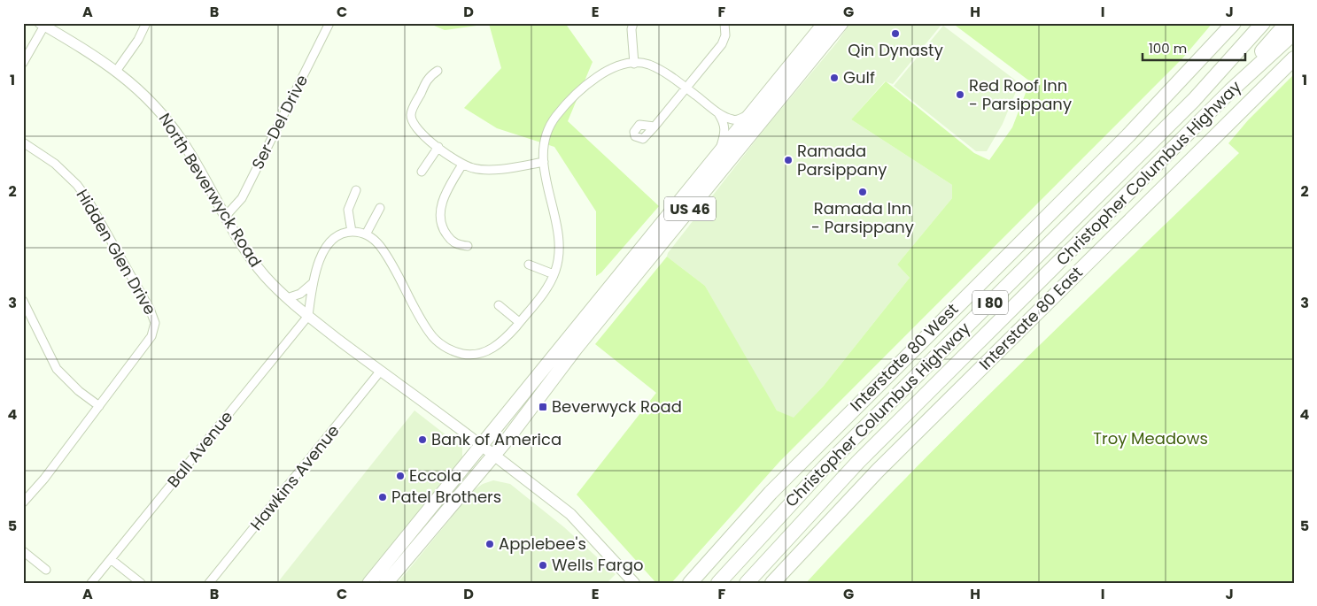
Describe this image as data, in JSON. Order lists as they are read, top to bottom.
{
  "streets": {
    "highway": [
      "Christopher Columbus Highway",
      "US 46",
      "I 80",
      "Interstate 80 East",
      "Interstate 80 West"
    ],
    "street": [
      "Ser-Del Drive",
      "North Beverwyck Road",
      "Hidden Glen Drive",
      "Ball Avenue",
      "Hawkins Avenue"
    ]
  },
  "crossings": [
    ["Ser-Del Drive", "North Beverwyck Road"],
    ["North Beverwyck Road", "US 46"],
    ["North Beverwyck Road", "Ball Avenue"],
    ["North Beverwyck Road", "Hawkins Avenue"]
  ],
  "parks": ["Troy Meadows"],
  "places": {
    "other": [
      "Qin Dynasty",
      "Gulf",
      "Red Roof Inn - Parsippany",
      "Ramada Parsippany",
      "Ramada Inn - Parsippany",
      "Bank of America",
      "Eccola",
      "Patel Brothers",
      "Applebee's",
      "Wells Fargo"
    ],
    "transit": ["Beverwyck Road"]
  },
  "scale_bar": "100 m",
  "grid": {
    "columns": [
      "A",
      "B",
      "C",
      "D",
      "E",
      "F",
      "G",
      "H",
      "I",
      "J"
    ],
    "rows": [
      "1",
      "2",
      "3",
      "4",
      "5"
    ]
  }
}
